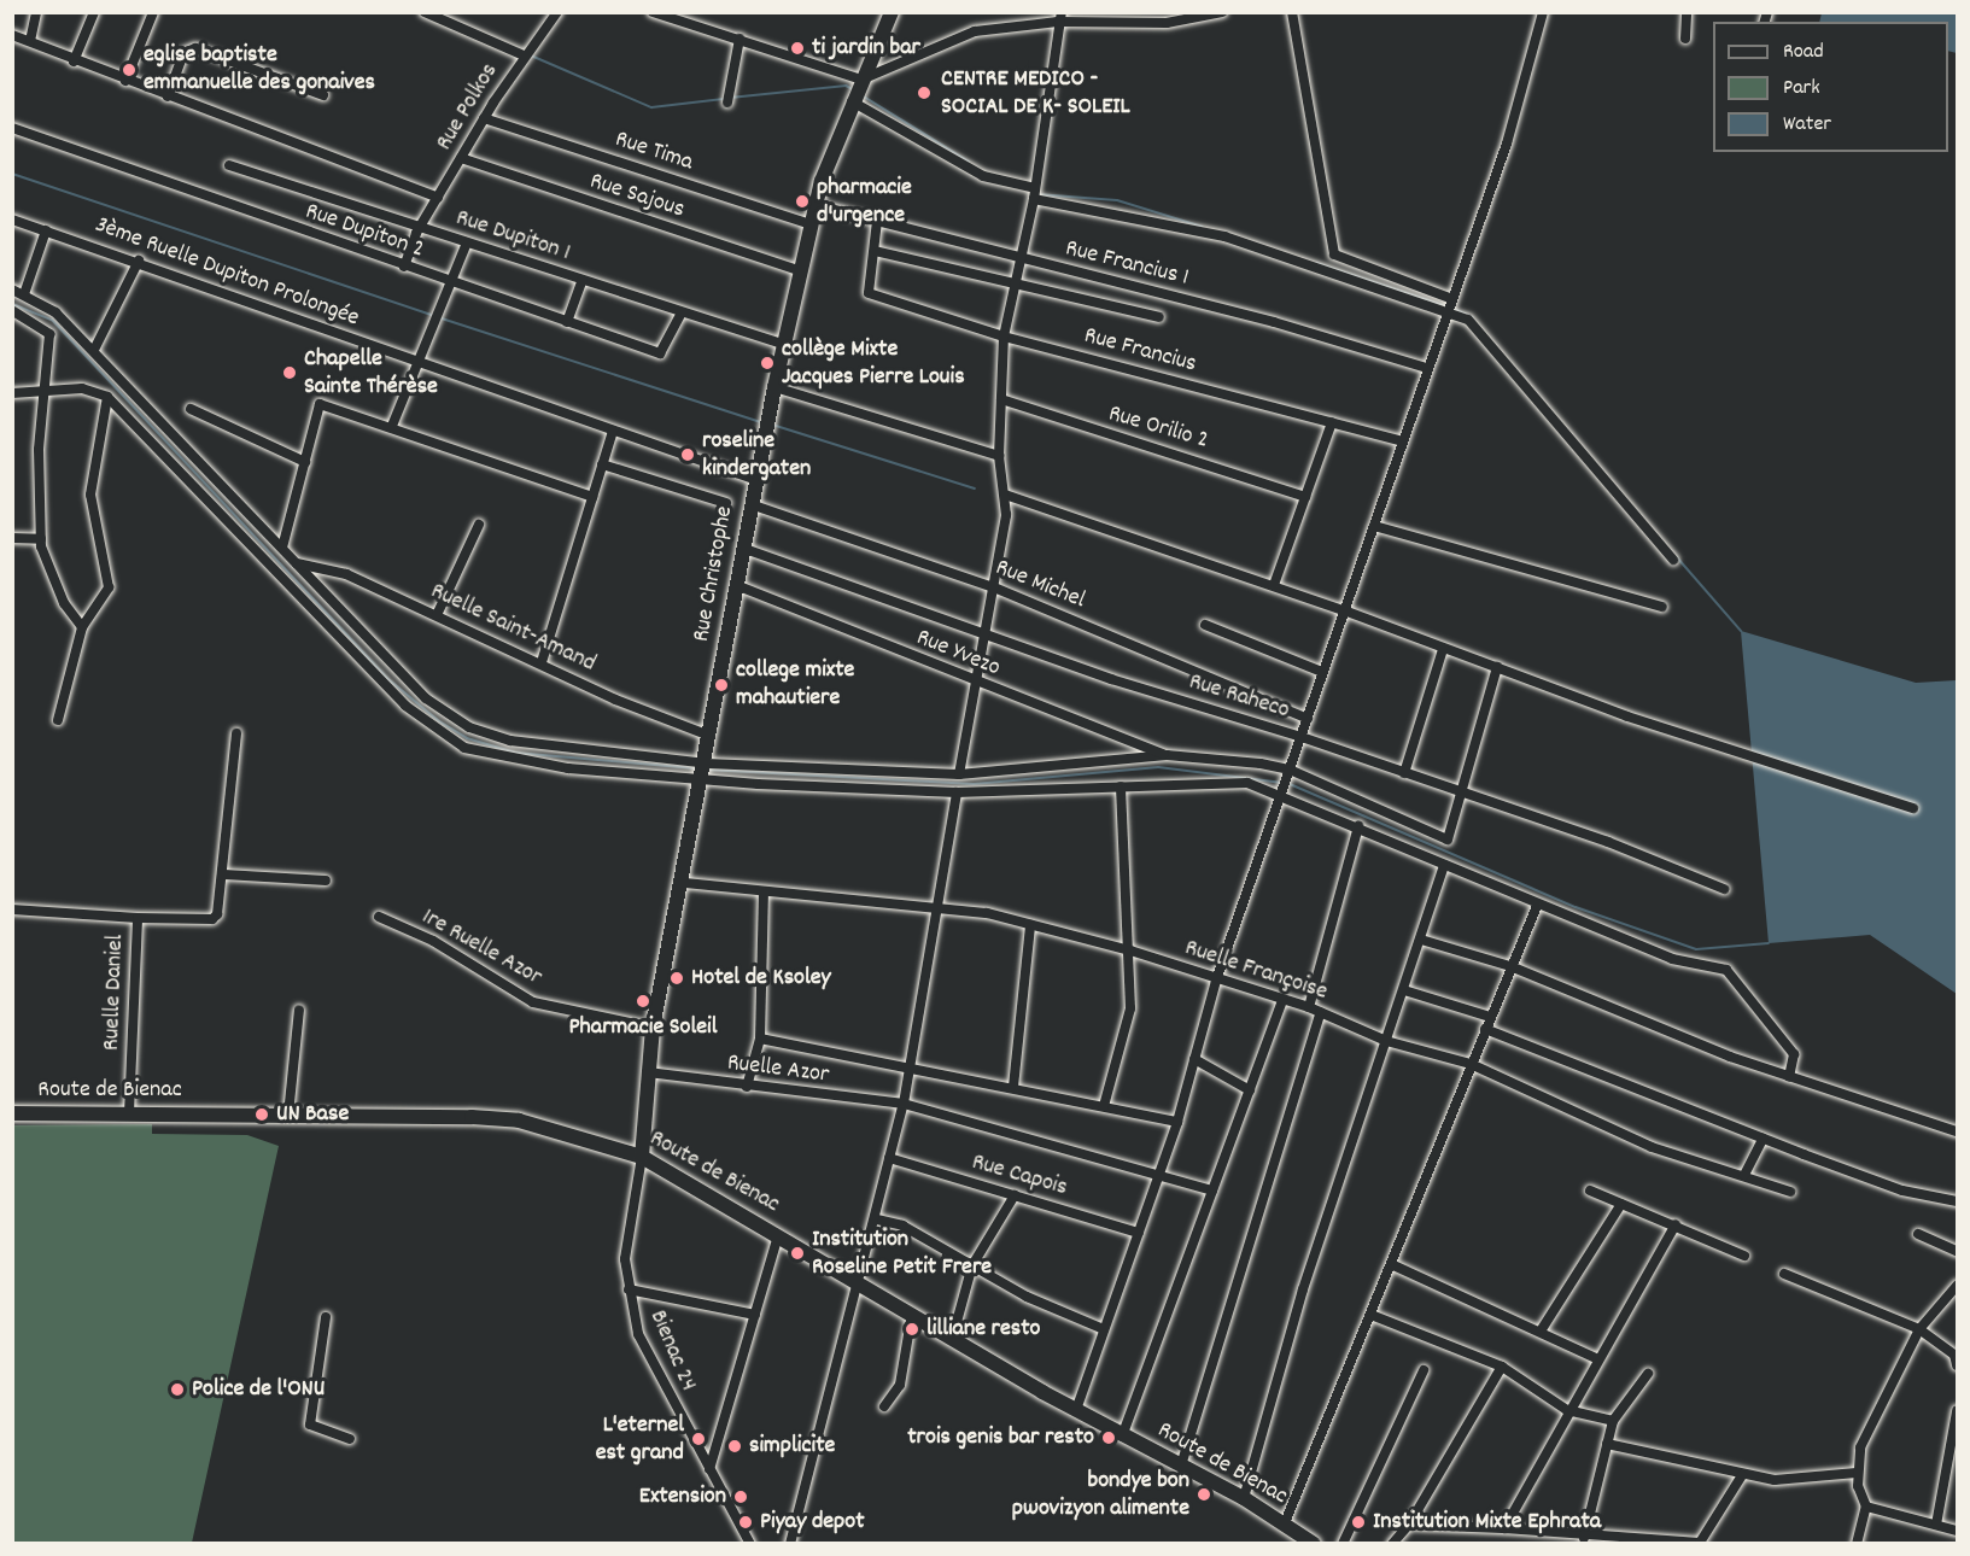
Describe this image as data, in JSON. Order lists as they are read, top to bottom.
{
  "streets": {
    "main road": ["Rue Christophe", "Route de Bienac"],
    "street": [
      "Rue Polkos",
      "Rue Tima",
      "Rue Sajous",
      "Rue Dupiton 2",
      "Rue Dupiton 1",
      "Rue Francius 1",
      "3ème Ruelle Dupiton Prolongée",
      "Rue Francius",
      "Rue Orilio 2",
      "Rue Michel",
      "Ruelle Saint-Amand",
      "Rue Yvezo",
      "Rue Raheco",
      "1re Ruelle Azor",
      "Ruelle Françoise",
      "Ruelle Daniel",
      "Ruelle Azor",
      "Rue Capois",
      "Bienac 24"
    ]
  },
  "crossings": [
    ["Rue Polkos", "Rue Tima"],
    ["Rue Polkos", "Rue Sajous"],
    ["Rue Polkos", "Rue Dupiton 2"],
    ["Rue Polkos", "Rue Dupiton 1"],
    ["Rue Tima", "Rue Christophe"],
    ["Rue Sajous", "Rue Christophe"],
    ["Rue Dupiton 2", "Rue Dupiton 1"],
    ["Rue Dupiton 1", "Rue Christophe"],
    ["Rue Francius 1", "Rue Christophe"],
    ["3ème Ruelle Dupiton Prolongée", "Rue Christophe"],
    ["Rue Christophe", "Rue Michel"],
    ["Rue Christophe", "Ruelle Saint-Amand"],
    ["Rue Christophe", "Rue Yvezo"],
    ["Rue Christophe", "Rue Raheco"],
    ["Rue Christophe", "1re Ruelle Azor"],
    ["Rue Christophe", "Ruelle Françoise"],
    ["Rue Christophe", "Ruelle Azor"],
    ["Rue Christophe", "Route de Bienac"],
    ["Rue Christophe", "Bienac 24"],
    ["Ruelle Daniel", "Route de Bienac"],
    ["Route de Bienac", "Bienac 24"]
  ],
  "places": [
    "ti jardin bar",
    "eglise baptiste emmanuelle des gonaives",
    "CENTRE MEDICO - SOCIAL DE K- SOLEIL",
    "pharmacie d'urgence",
    "collège Mixte Jacques Pierre Louis",
    "Chapelle Sainte Thérèse",
    "roseline kindergaten",
    "college mixte mahautiere",
    "Hotel de Ksoley",
    "Pharmacie Soleil",
    "UN Base",
    "Institution Roseline Petit Frere",
    "lilliane resto",
    "Police de l'ONU",
    "trois genis bar resto",
    "L'eternel est grand",
    "simplicite",
    "bondye bon pwovizyon alimente",
    "Extension",
    "Piyay depot",
    "Institution Mixte Ephrata"
  ],
  "legend": ["Road", "Park", "Water"]
}
